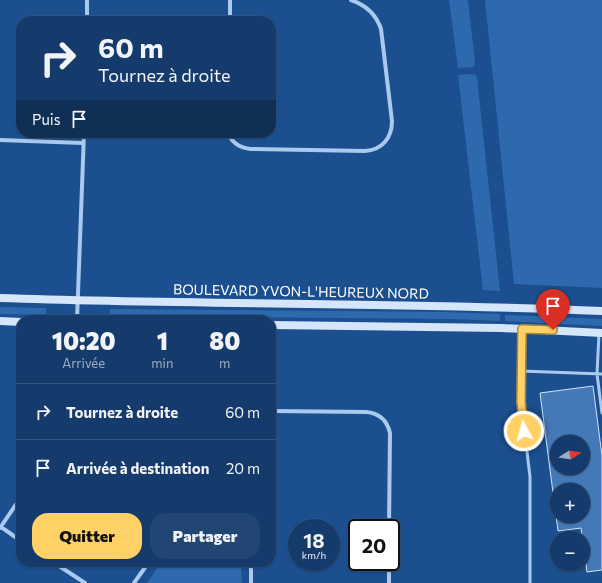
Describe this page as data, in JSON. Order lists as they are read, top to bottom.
{
  "streets": {
    "street": ["BOULEVARD YVON-L'HEUREUX NORD"]
  },
  "north": "right",
  "page": {
    "turn": ["60 m", "Tournez à droite"],
    "then": "Puis",
    "eta": [
      "10:20",
      "Arrivée",
      "1",
      "min",
      "80",
      "m"
    ],
    "list": [
      {
        "name": "Tournez à droite",
        "value": "60 m"
      },
      {
        "name": "Arrivée à destination",
        "value": "20 m"
      }
    ],
    "map_buttons": ["+", "−"],
    "buttons": ["Quitter", "Partager"],
    "speed": "18 km/h",
    "limit": "20"
  }
}
